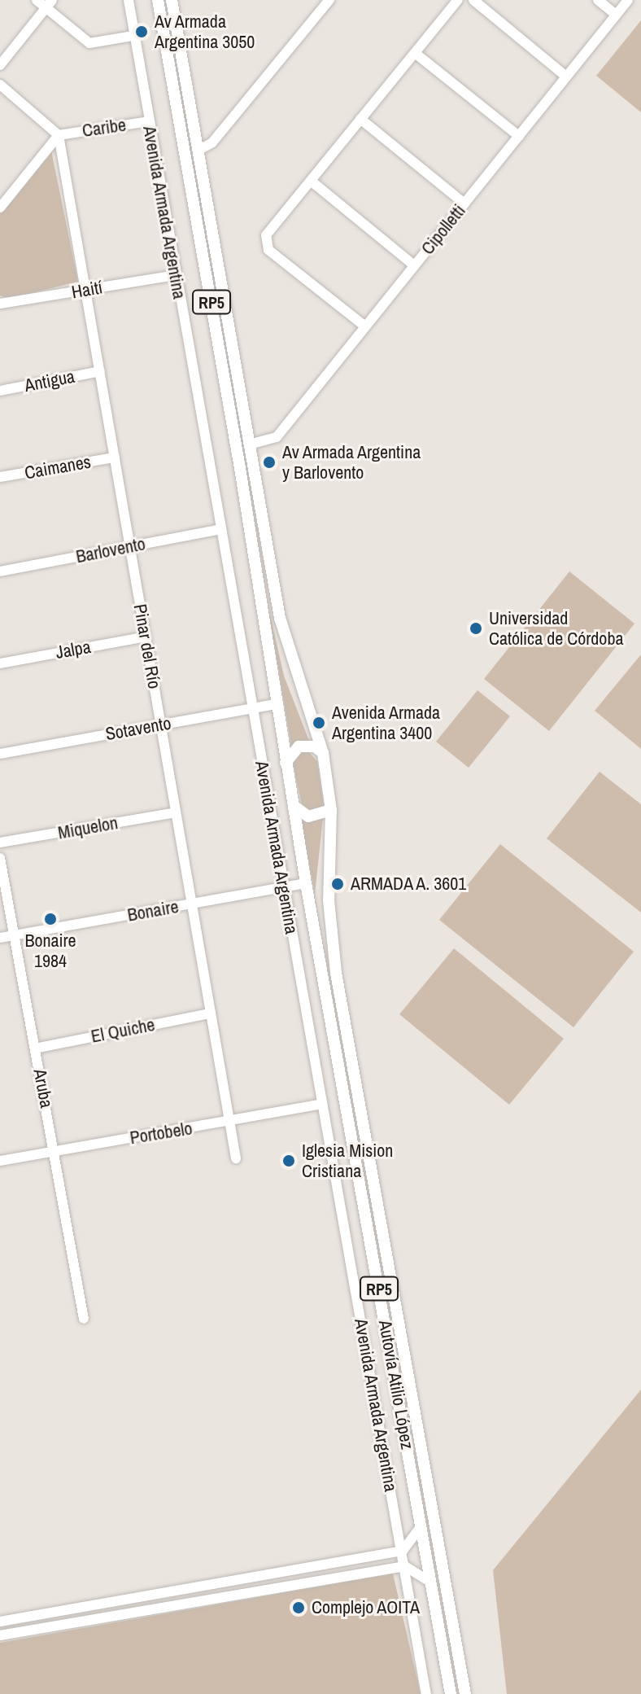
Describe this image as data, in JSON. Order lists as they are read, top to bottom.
{
  "streets": {
    "main road": ["Avenida Armada Argentina", "RP5", "Autovía Atilio López"],
    "street": [
      "Caribe",
      "Cipolletti",
      "Haití",
      "Antigua",
      "Caimanes",
      "Barlovento",
      "Pinar del Río",
      "Jalpa",
      "Sotavento",
      "Miquelon",
      "Bonaire",
      "El Quiche",
      "Aruba",
      "Portobelo"
    ]
  },
  "crossings": [
    ["Caribe", "Avenida Armada Argentina"],
    ["Caribe", "Pinar del Río"],
    ["Avenida Armada Argentina", "Haití"],
    ["Avenida Armada Argentina", "Barlovento"],
    ["Avenida Armada Argentina", "Sotavento"],
    ["Avenida Armada Argentina", "Bonaire"],
    ["Avenida Armada Argentina", "Portobelo"],
    ["Avenida Armada Argentina", "Autovía Atilio López"],
    ["Cipolletti", "RP5"],
    ["Haití", "Pinar del Río"],
    ["RP5", "Autovía Atilio López"],
    ["Antigua", "Pinar del Río"],
    ["Caimanes", "Pinar del Río"],
    ["Barlovento", "Pinar del Río"],
    ["Pinar del Río", "Jalpa"],
    ["Pinar del Río", "Sotavento"],
    ["Pinar del Río", "Miquelon"],
    ["Pinar del Río", "Bonaire"],
    ["Pinar del Río", "El Quiche"],
    ["Pinar del Río", "Portobelo"],
    ["Bonaire", "Aruba"],
    ["Bonaire", "Autovía Atilio López"],
    ["El Quiche", "Aruba"],
    ["Aruba", "Portobelo"]
  ],
  "places": [
    "Av Armada Argentina 3050",
    "Av Armada Argentina y Barlovento",
    "Universidad Católica de Córdoba",
    "Avenida Armada Argentina 3400",
    "ARMADA A. 3601",
    "Bonaire 1984",
    "Iglesia Mision Cristiana",
    "Complejo AOITA"
  ]
}
